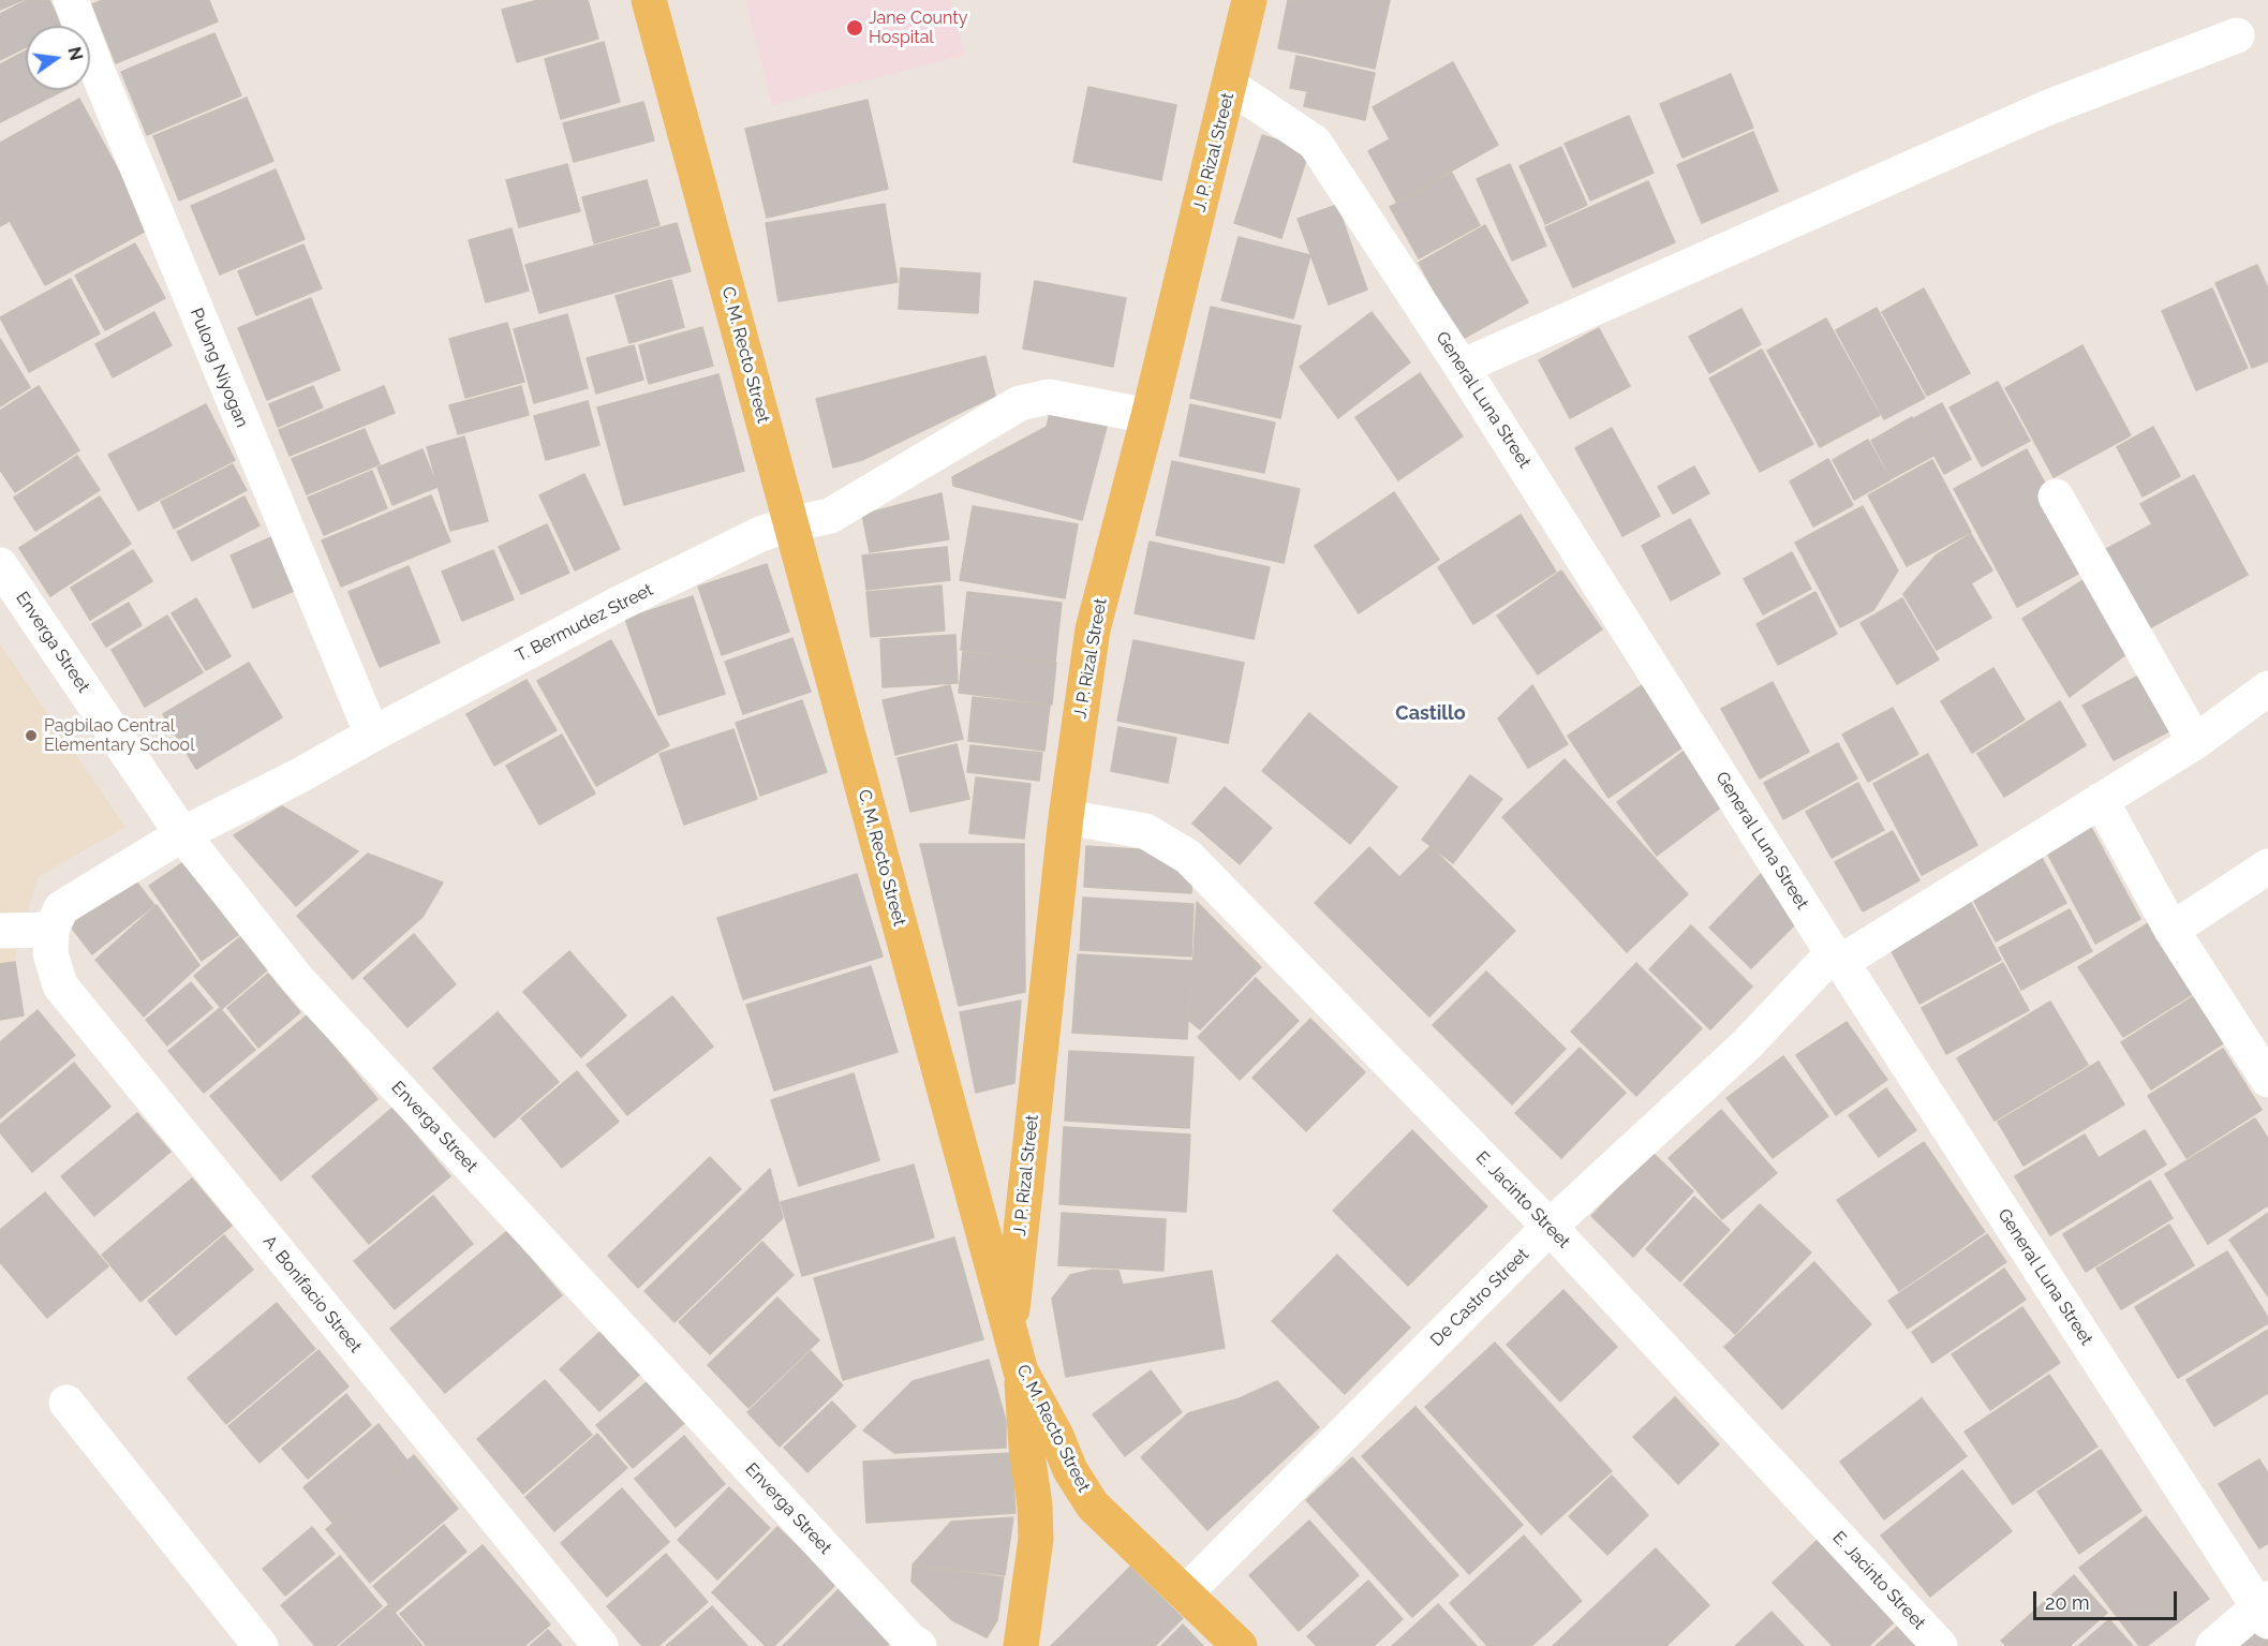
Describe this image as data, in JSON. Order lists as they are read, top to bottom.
{
  "streets": {
    "main road": ["J. P. Rizal Street", "C. M. Recto Street"],
    "street": [
      "Pulong Niyogan",
      "General Luna Street",
      "T. Bermudez Street",
      "Enverga Street",
      "E. Jacinto Street",
      "A. Bonifacio Street",
      "De Castro Street"
    ]
  },
  "crossings": [
    ["J. P. Rizal Street", "C. M. Recto Street"],
    ["J. P. Rizal Street", "General Luna Street"],
    ["J. P. Rizal Street", "T. Bermudez Street"],
    ["J. P. Rizal Street", "E. Jacinto Street"],
    ["C. M. Recto Street", "T. Bermudez Street"],
    ["C. M. Recto Street", "De Castro Street"],
    ["Pulong Niyogan", "T. Bermudez Street"],
    ["General Luna Street", "De Castro Street"],
    ["T. Bermudez Street", "Enverga Street"],
    ["T. Bermudez Street", "A. Bonifacio Street"],
    ["E. Jacinto Street", "De Castro Street"]
  ],
  "districts": ["Castillo"],
  "places": ["Jane County Hospital", "Pagbilao Central Elementary School"],
  "scale_bar": "20 m",
  "north": "right"
}
